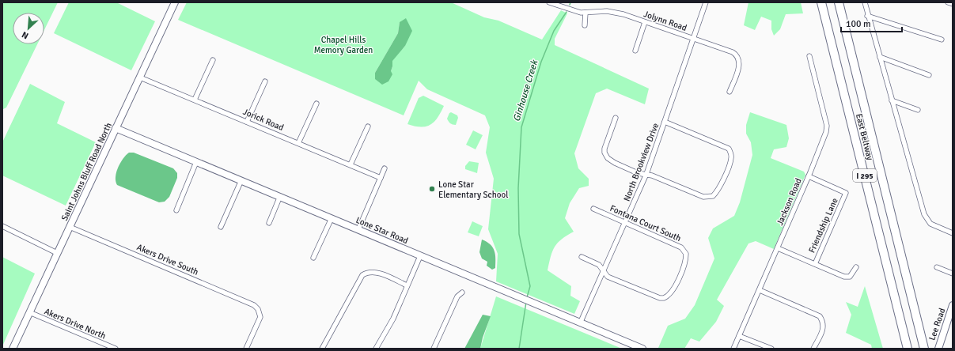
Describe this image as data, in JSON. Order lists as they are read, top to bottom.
{
  "streets": {
    "highway": ["East Beltway", "I 295"],
    "street": [
      "Jolynn Road",
      "Jorick Road",
      "North Brookview Drive",
      "Saint Johns Bluff Road North",
      "Jackson Road",
      "Fontana Court South",
      "Friendship Lane",
      "Lone Star Road",
      "Akers Drive South",
      "Akers Drive North",
      "Lee Road"
    ]
  },
  "crossings": [
    ["Jolynn Road", "North Brookview Drive"],
    ["Jorick Road", "Saint Johns Bluff Road North"],
    ["North Brookview Drive", "Fontana Court South"],
    ["North Brookview Drive", "Lone Star Road"],
    ["Saint Johns Bluff Road North", "Lone Star Road"],
    ["Saint Johns Bluff Road North", "Akers Drive South"],
    ["Saint Johns Bluff Road North", "Akers Drive North"],
    ["Jackson Road", "Friendship Lane"]
  ],
  "water": ["Ginhouse Creek"],
  "parks": ["Chapel Hills Memory Garden"],
  "places": ["Lone Star Elementary School"],
  "scale_bar": "100 m",
  "north": "bottom left"
}
